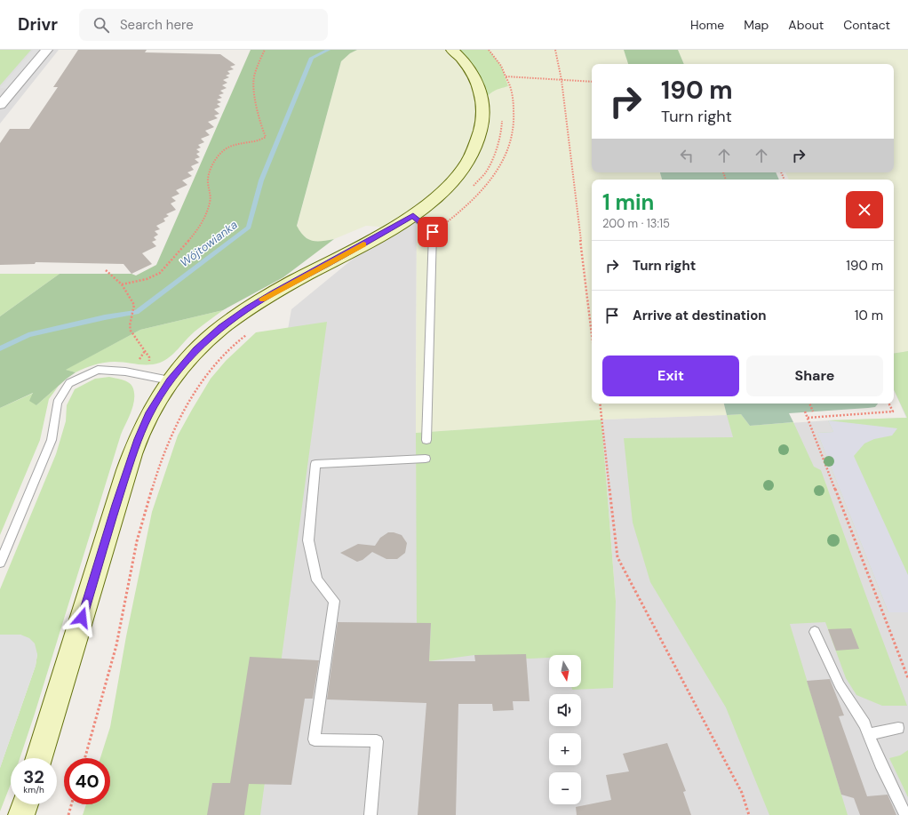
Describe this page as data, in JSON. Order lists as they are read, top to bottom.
{
  "water": ["Wójtowianka"],
  "north": "bottom",
  "page": {
    "header": "Drivr",
    "search": "Search here",
    "nav": [
      "Home",
      "Map",
      "About",
      "Contact"
    ],
    "turn": ["190 m", "Turn right"],
    "heading": ["1 min", "200 m · 13:15"],
    "list": [
      {
        "name": "Turn right",
        "value": "190 m"
      },
      {
        "name": "Arrive at destination",
        "value": "10 m"
      }
    ],
    "buttons": ["Exit", "Share"],
    "map_buttons": ["+", "−"],
    "speed": "32 km/h",
    "limit": "40"
  }
}
